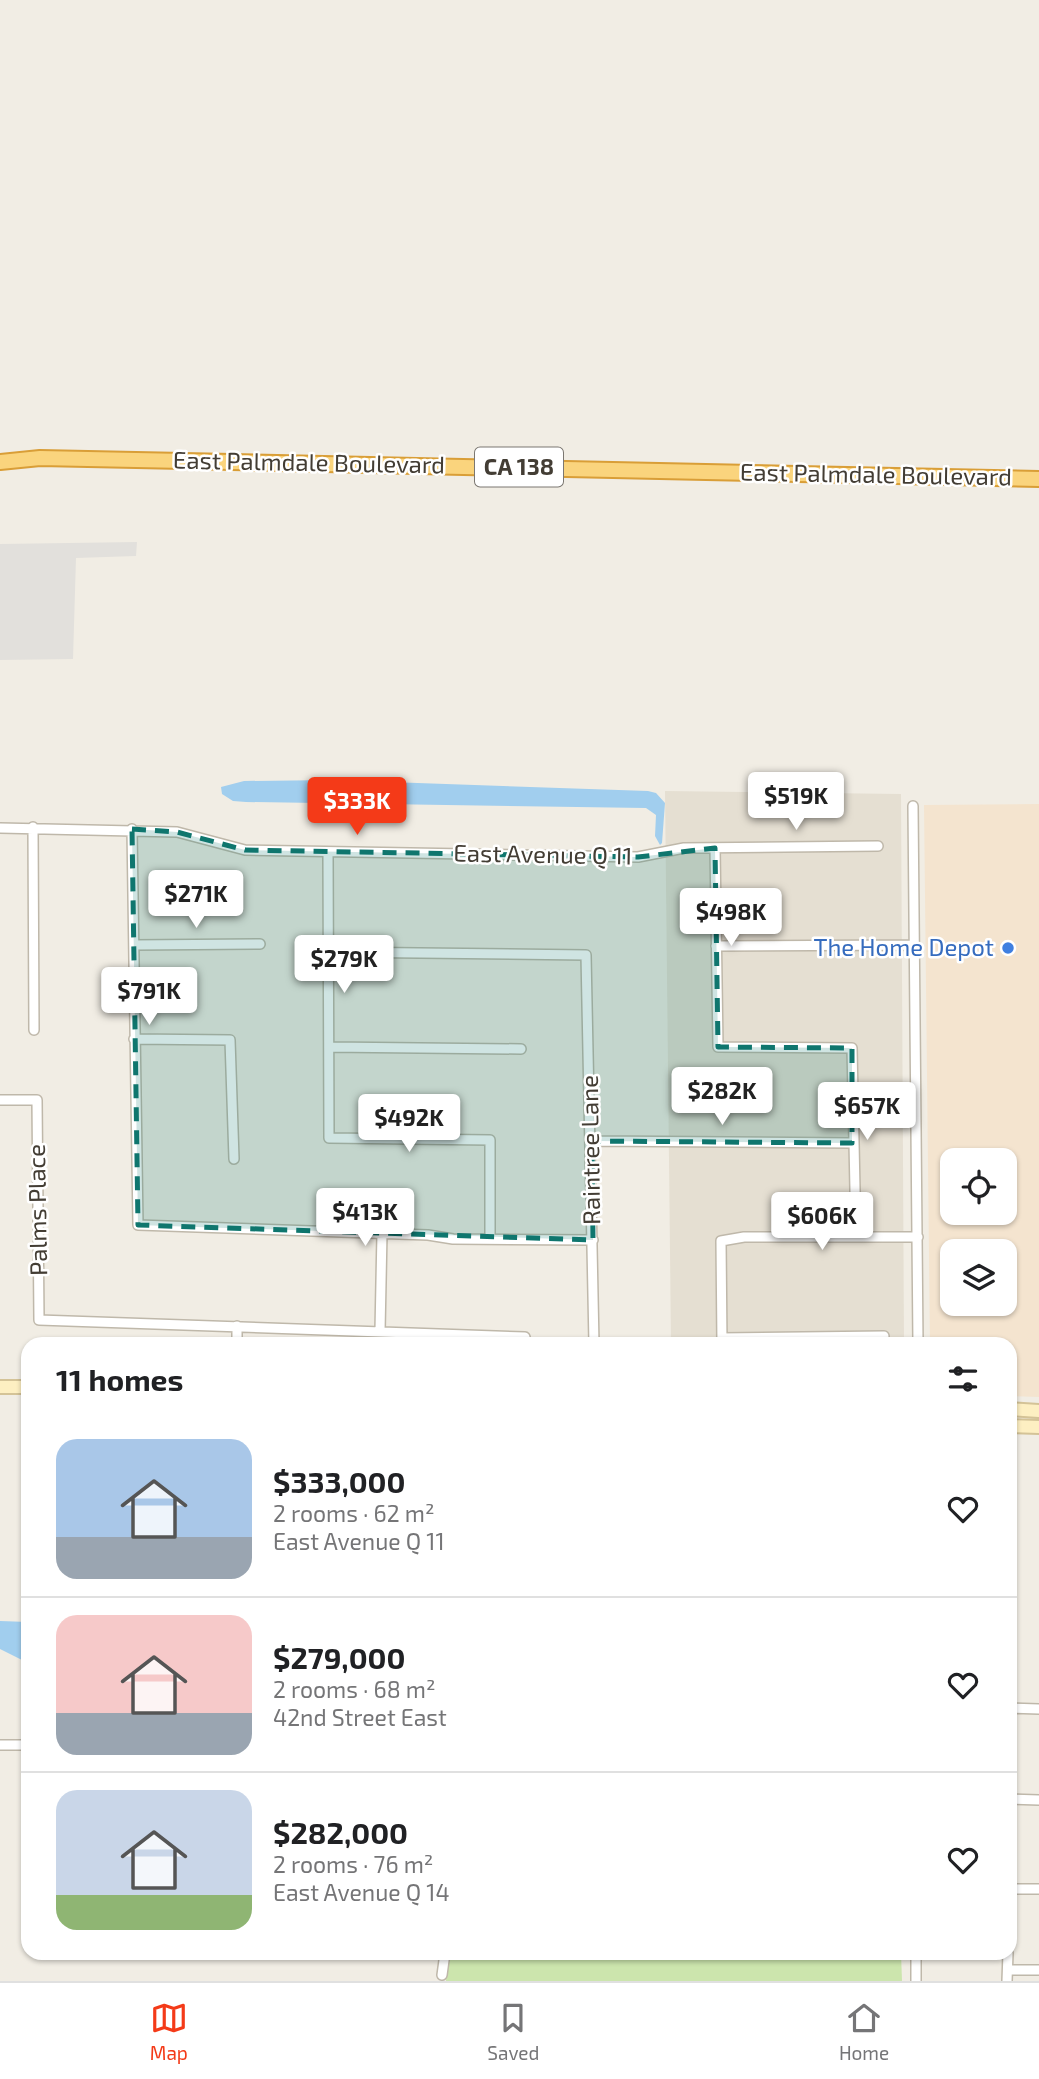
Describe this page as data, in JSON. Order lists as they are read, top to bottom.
{
  "streets": {
    "highway": ["East Palmdale Boulevard", "CA 138"],
    "street": ["East Avenue Q 11", "Raintree Lane", "Palms Place"]
  },
  "places": ["The Home Depot"],
  "page": {
    "price": [
      "$519K",
      "$333K",
      "$271K",
      "$498K",
      "$279K",
      "$791K",
      "$282K",
      "$657K",
      "$492K",
      "$413K",
      "$606K"
    ],
    "heading": "11 homes",
    "list": [
      {
        "name": "$333,000",
        "note": "2 rooms · 62 m² · East Avenue Q 11"
      },
      {
        "name": "$279,000",
        "note": "2 rooms · 68 m² · 42nd Street East"
      },
      {
        "name": "$282,000",
        "note": "2 rooms · 76 m² · East Avenue Q 14"
      }
    ],
    "tabs": ["Map", "Saved", "Home"]
  }
}
